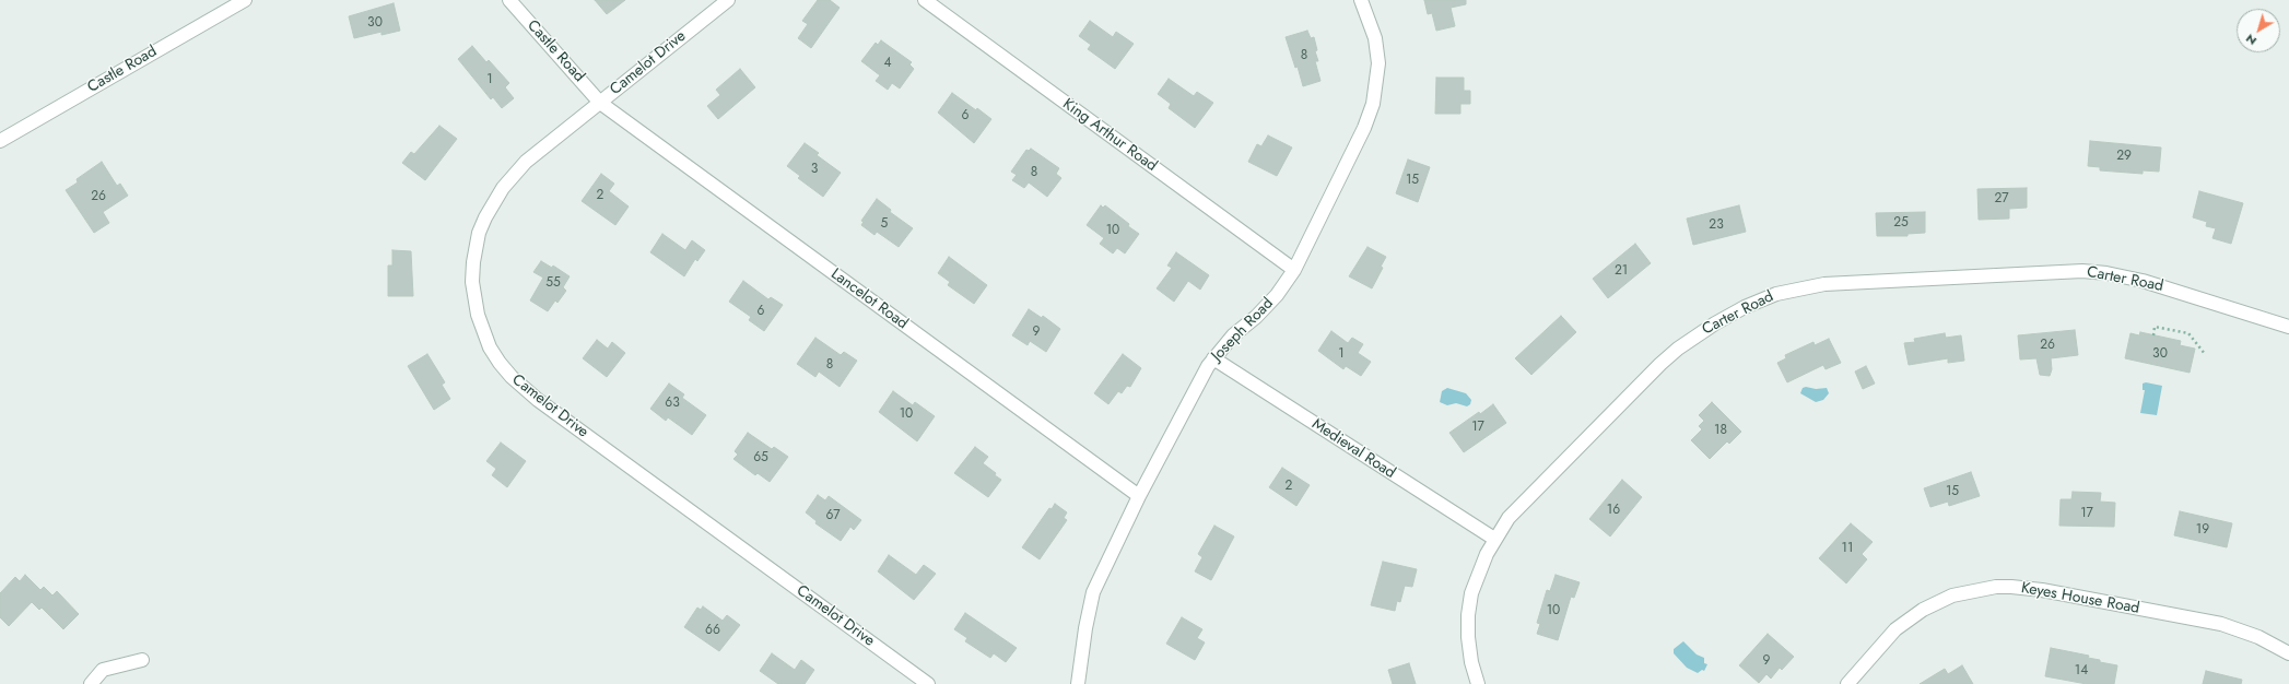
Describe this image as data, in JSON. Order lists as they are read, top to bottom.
{
  "streets": {
    "street": [
      "Castle Road",
      "Camelot Drive",
      "King Arthur Road",
      "Carter Road",
      "Lancelot Road",
      "Joseph Road",
      "Medieval Road",
      "Keyes House Road"
    ]
  },
  "crossings": [
    ["Castle Road", "Camelot Drive"],
    ["Castle Road", "Lancelot Road"],
    ["Camelot Drive", "Lancelot Road"],
    ["King Arthur Road", "Joseph Road"],
    ["Carter Road", "Medieval Road"],
    ["Lancelot Road", "Joseph Road"],
    ["Joseph Road", "Medieval Road"]
  ],
  "house_numbers": [
    "30",
    "8",
    "4",
    "1",
    "6",
    "29",
    "3",
    "8",
    "15",
    "2",
    "26",
    "27",
    "25",
    "5",
    "23",
    "10",
    "21",
    "55",
    "6",
    "9",
    "26",
    "1",
    "30",
    "8",
    "63",
    "10",
    "17",
    "18",
    "65",
    "2",
    "15",
    "16",
    "17",
    "67",
    "19",
    "11",
    "10",
    "66",
    "9",
    "14"
  ],
  "north": "bottom left"
}
